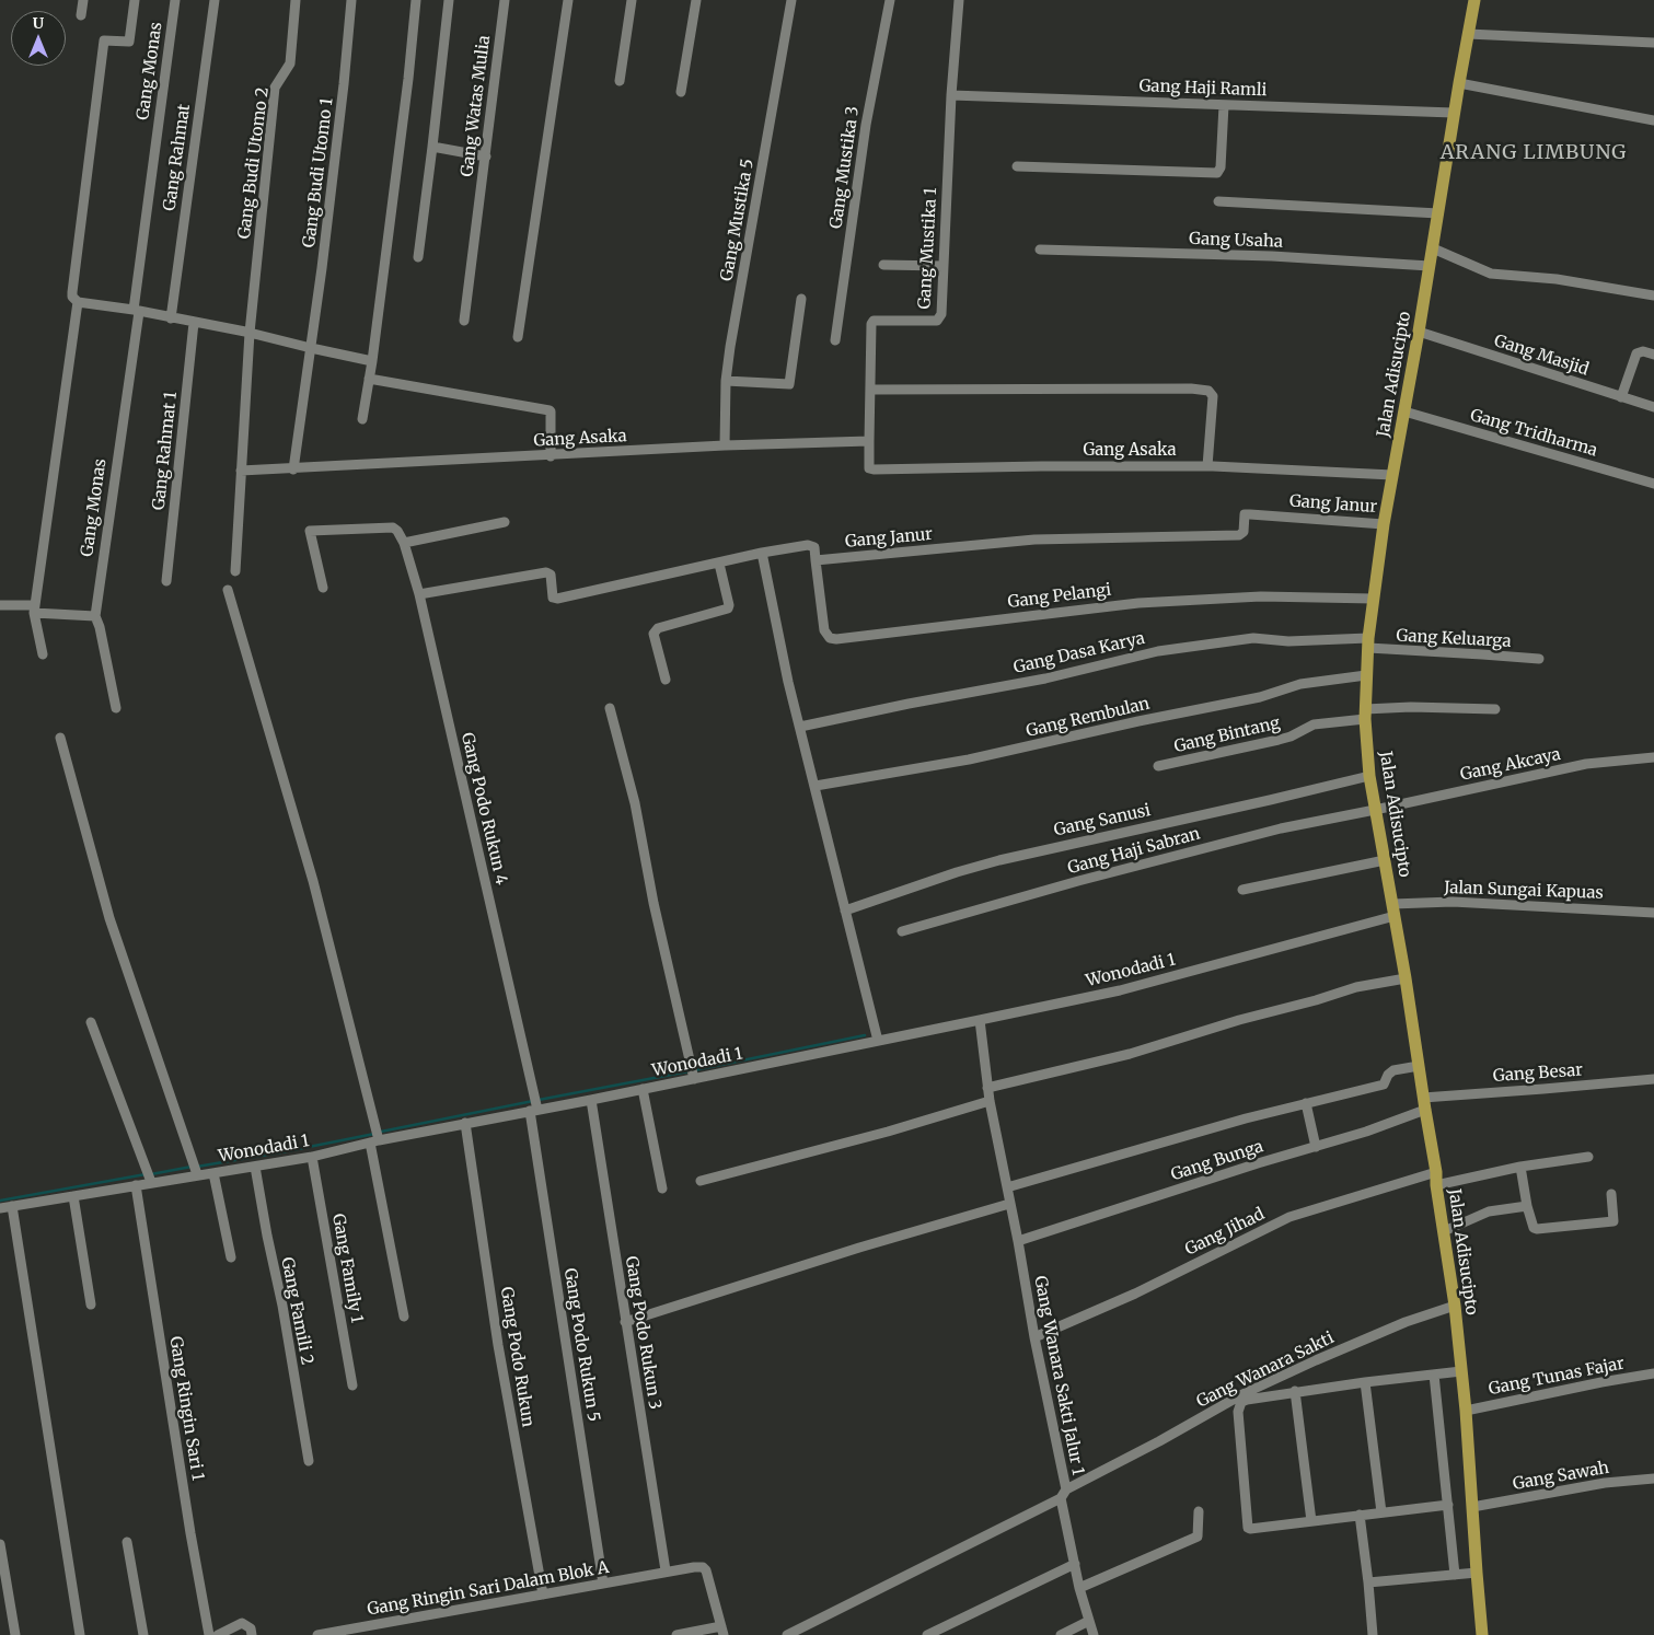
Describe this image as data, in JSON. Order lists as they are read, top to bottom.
{
  "streets": {
    "main road": ["Jalan Adisucipto"],
    "street": [
      "Gang Monas",
      "Gang Haji Ramli",
      "Gang Watas Mulia",
      "Gang Rahmat",
      "Gang Budi Utomo 2",
      "Gang Mustika 3",
      "Gang Budi Utomo 1",
      "Gang Mustika 5",
      "Gang Usaha",
      "Gang Mustika 1",
      "Gang Masjid",
      "Gang Tridharma",
      "Gang Asaka",
      "Gang Rahmat 1",
      "Gang Janur",
      "Gang Pelangi",
      "Gang Keluarga",
      "Gang Dasa Karya",
      "Gang Rembulan",
      "Gang Bintang",
      "Gang Akcaya",
      "Gang Podo Rukun 4",
      "Gang Sanusi",
      "Gang Haji Sabran",
      "Jalan Sungai Kapuas",
      "Wonodadi 1",
      "Gang Besar",
      "Gang Bunga",
      "Gang Jihad",
      "Gang Family 1",
      "Gang Famili 2",
      "Gang Podo Rukun 3",
      "Gang Podo Rukun 5",
      "Gang Podo Rukun",
      "Gang Wanara Sakti",
      "Gang Wanara Sakti Jalur 1",
      "Gang Tunas Fajar",
      "Gang Ringin Sari 1",
      "Gang Sawah",
      "Gang Ringin Sari Dalam Blok A"
    ]
  },
  "crossings": [
    ["Gang Haji Ramli", "Gang Mustika 1"],
    ["Gang Haji Ramli", "Jalan Adisucipto"],
    ["Gang Budi Utomo 2", "Gang Asaka"],
    ["Gang Budi Utomo 1", "Gang Asaka"],
    ["Gang Mustika 5", "Gang Asaka"],
    ["Gang Usaha", "Jalan Adisucipto"],
    ["Gang Mustika 1", "Gang Asaka"],
    ["Gang Masjid", "Jalan Adisucipto"],
    ["Jalan Adisucipto", "Gang Tridharma"],
    ["Jalan Adisucipto", "Gang Asaka"],
    ["Jalan Adisucipto", "Gang Janur"],
    ["Jalan Adisucipto", "Gang Pelangi"],
    ["Jalan Adisucipto", "Gang Keluarga"],
    ["Jalan Adisucipto", "Gang Dasa Karya"],
    ["Jalan Adisucipto", "Gang Rembulan"],
    ["Jalan Adisucipto", "Gang Bintang"],
    ["Jalan Adisucipto", "Gang Akcaya"],
    ["Jalan Adisucipto", "Gang Sanusi"],
    ["Jalan Adisucipto", "Gang Haji Sabran"],
    ["Jalan Adisucipto", "Jalan Sungai Kapuas"],
    ["Jalan Adisucipto", "Wonodadi 1"],
    ["Jalan Adisucipto", "Gang Besar"],
    ["Jalan Adisucipto", "Gang Bunga"],
    ["Jalan Adisucipto", "Gang Jihad"],
    ["Jalan Adisucipto", "Gang Wanara Sakti"],
    ["Jalan Adisucipto", "Gang Tunas Fajar"],
    ["Jalan Adisucipto", "Gang Sawah"],
    ["Gang Janur", "Gang Pelangi"],
    ["Gang Keluarga", "Gang Dasa Karya"],
    ["Gang Akcaya", "Gang Haji Sabran"],
    ["Gang Podo Rukun 4", "Wonodadi 1"],
    ["Gang Podo Rukun 4", "Gang Podo Rukun 5"],
    ["Jalan Sungai Kapuas", "Wonodadi 1"],
    ["Wonodadi 1", "Gang Family 1"],
    ["Wonodadi 1", "Gang Famili 2"],
    ["Wonodadi 1", "Gang Podo Rukun 3"],
    ["Wonodadi 1", "Gang Podo Rukun 5"],
    ["Wonodadi 1", "Gang Podo Rukun"],
    ["Wonodadi 1", "Gang Wanara Sakti Jalur 1"],
    ["Wonodadi 1", "Gang Ringin Sari 1"],
    ["Gang Bunga", "Gang Wanara Sakti Jalur 1"],
    ["Gang Jihad", "Gang Wanara Sakti Jalur 1"],
    ["Gang Podo Rukun 3", "Gang Ringin Sari Dalam Blok A"],
    ["Gang Podo Rukun 5", "Gang Ringin Sari Dalam Blok A"],
    ["Gang Podo Rukun", "Gang Ringin Sari Dalam Blok A"],
    ["Gang Wanara Sakti", "Gang Wanara Sakti Jalur 1"]
  ],
  "districts": ["ARANG LIMBUNG"],
  "north": "top"
}
